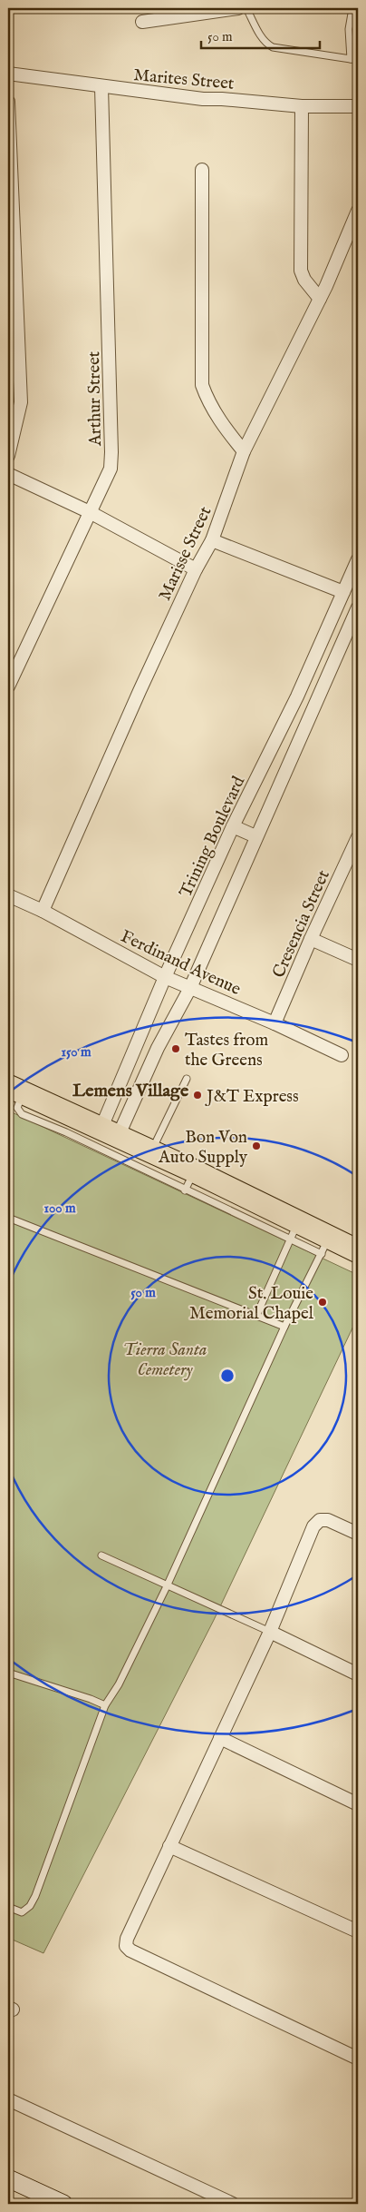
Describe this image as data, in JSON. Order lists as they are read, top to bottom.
{
  "streets": {
    "street": [
      "Marites Street",
      "Arthur Street",
      "Marisse Street",
      "Trining Boulevard",
      "Cresencia Street",
      "Ferdinand Avenue"
    ]
  },
  "crossings": [
    ["Marites Street", "Arthur Street"],
    ["Marisse Street", "Ferdinand Avenue"],
    ["Trining Boulevard", "Ferdinand Avenue"],
    ["Cresencia Street", "Ferdinand Avenue"]
  ],
  "districts": ["Lemens Village"],
  "parks": ["Tierra Santa Cemetery"],
  "places": [
    "Tastes from the Greens",
    "J&T Express",
    "Bon Von Auto Supply",
    "St. Louie Memorial Chapel"
  ],
  "scale_bar": "50 m",
  "rings": ["150 m", "100 m", "50 m"]
}
